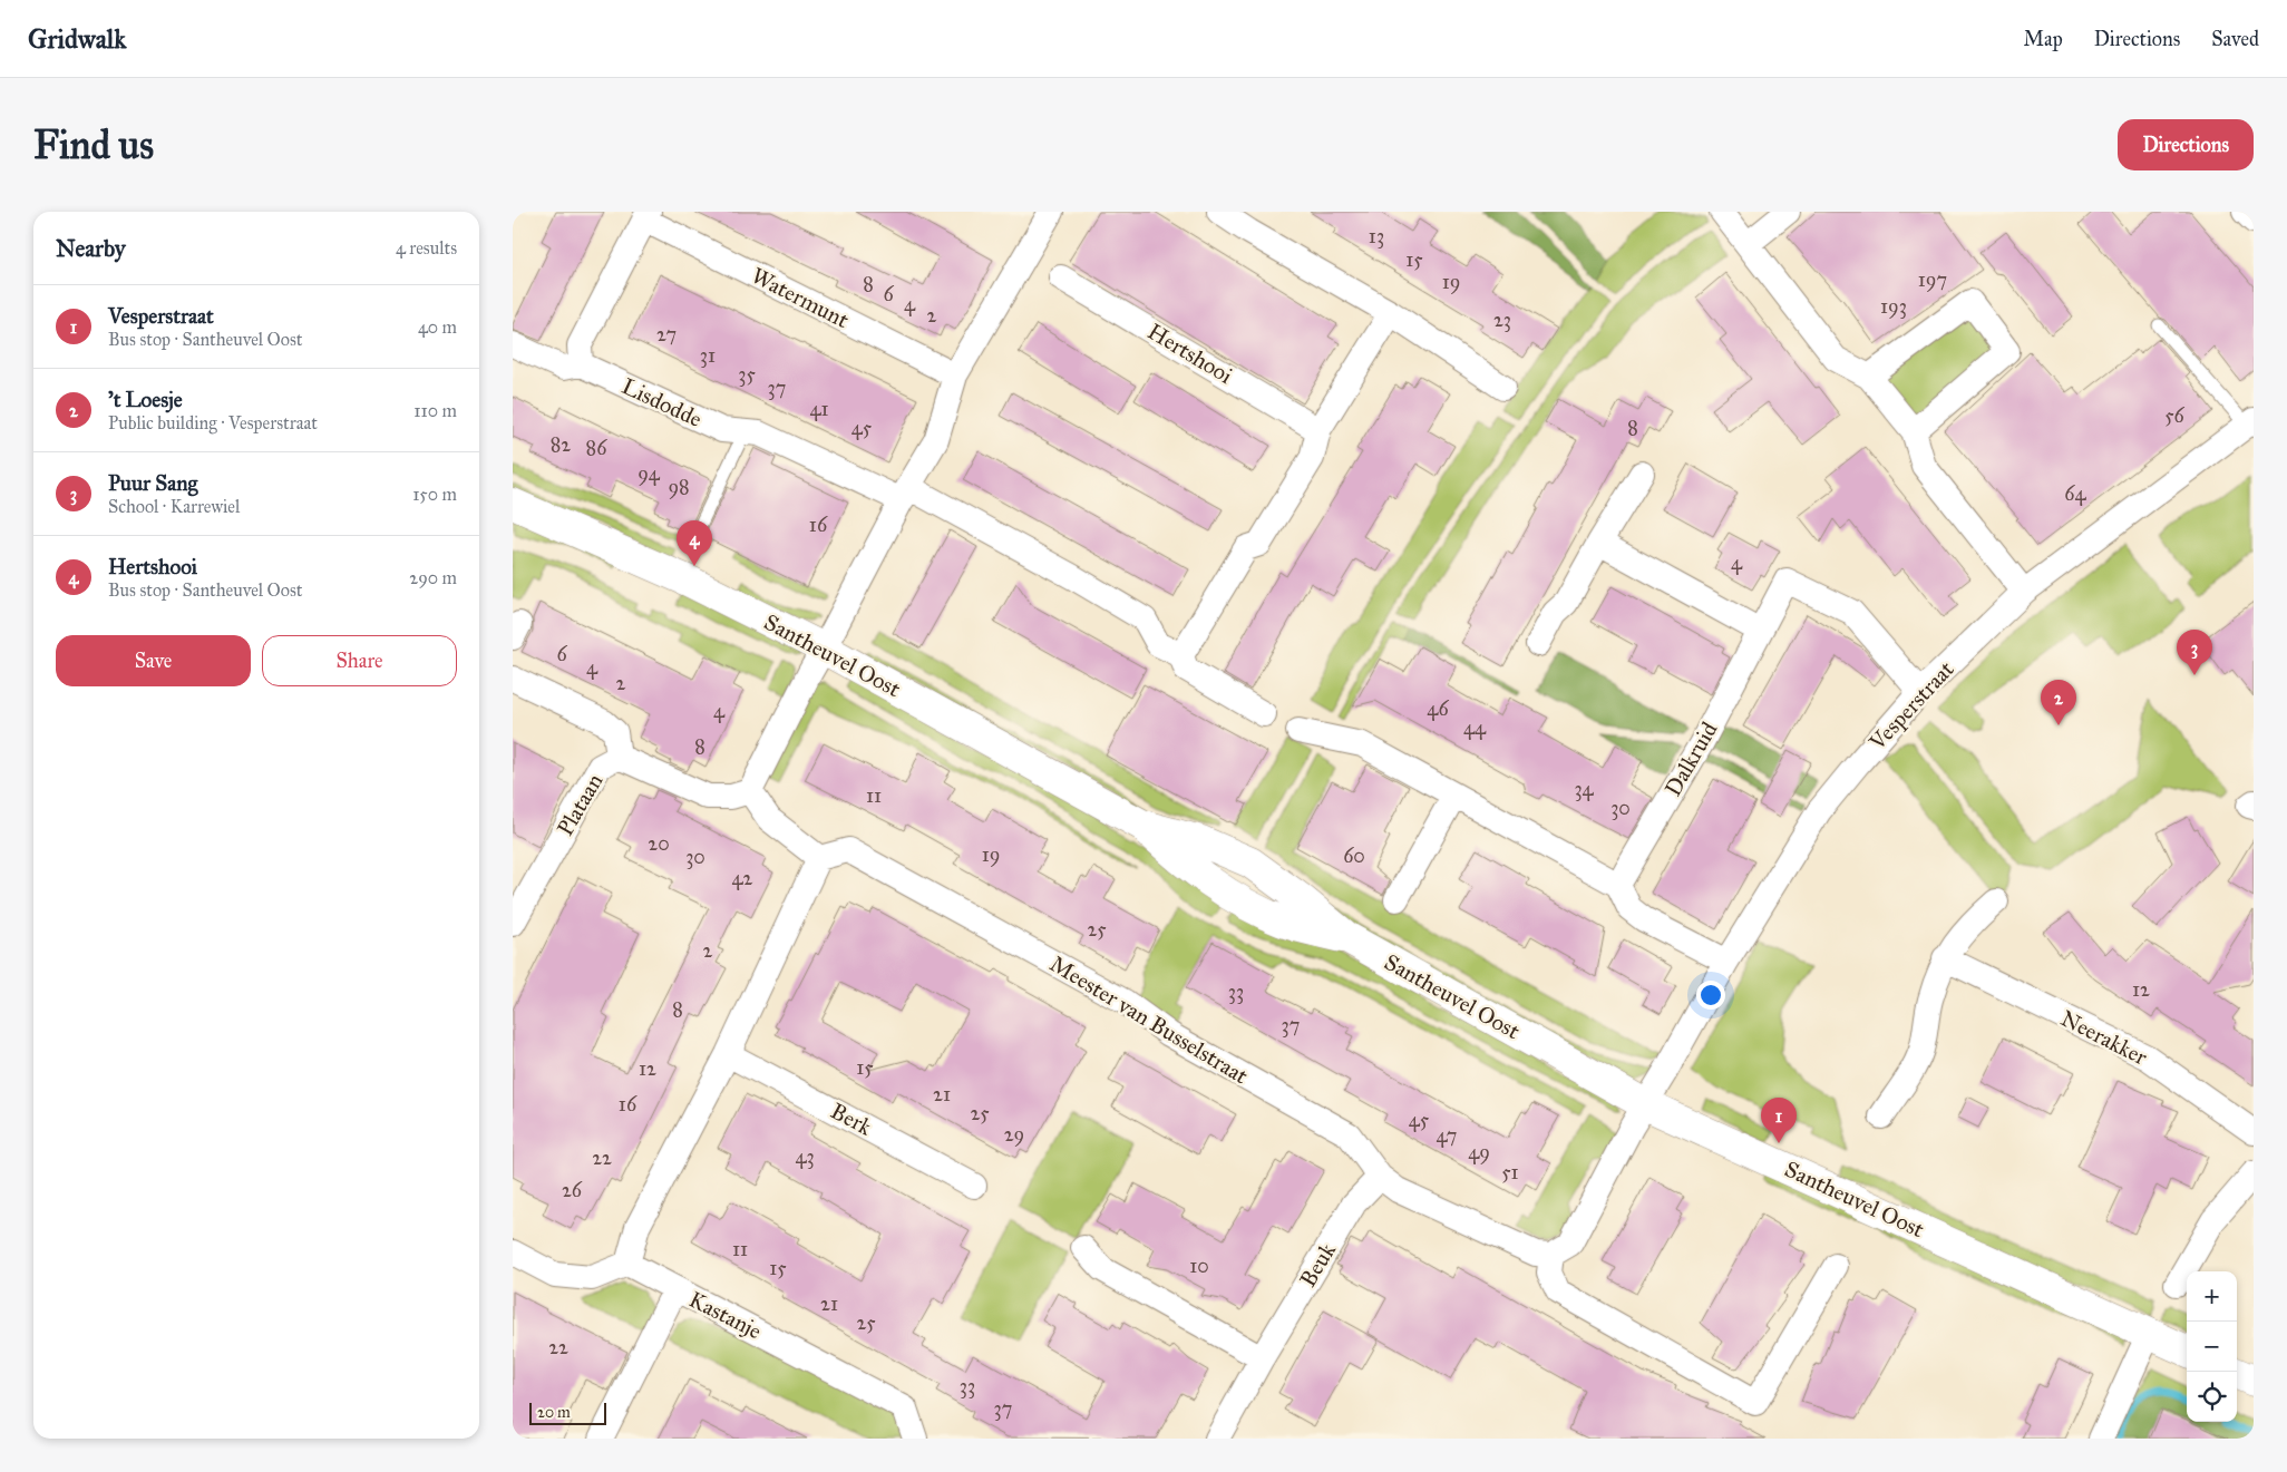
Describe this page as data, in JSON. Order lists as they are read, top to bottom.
{
  "streets": {
    "street": [
      "Watermunt",
      "Hertshooi",
      "Lisdodde",
      "Santheuvel Oost",
      "Vesperstraat",
      "Dalkruid",
      "Plataan",
      "Meester van Busselstraat",
      "Neerakker",
      "Berk",
      "Beuk",
      "Kastanje"
    ]
  },
  "crossings": [
    ["Santheuvel Oost", "Vesperstraat"],
    ["Vesperstraat", "Dalkruid"],
    ["Meester van Busselstraat", "Beuk"]
  ],
  "house_numbers": [
    "13",
    "15",
    "197",
    "19",
    "8",
    "6",
    "4",
    "193",
    "2",
    "23",
    "27",
    "31",
    "35",
    "37",
    "41",
    "56",
    "45",
    "8",
    "82",
    "86",
    "94",
    "98",
    "64",
    "16",
    "4",
    "6",
    "4",
    "2",
    "46",
    "4",
    "44",
    "8",
    "34",
    "11",
    "30",
    "20",
    "19",
    "60",
    "30",
    "42",
    "25",
    "2",
    "12",
    "33",
    "8",
    "37",
    "15",
    "12",
    "21",
    "16",
    "25",
    "45",
    "29",
    "47",
    "49",
    "43",
    "22",
    "51",
    "26",
    "11",
    "10",
    "15",
    "21",
    "25",
    "22",
    "33",
    "37"
  ],
  "scale_bar": "20 m",
  "page": {
    "header": "Gridwalk",
    "nav": ["Map", "Directions", "Saved"],
    "buttons": [
      "Directions",
      ["Save", "Share"]
    ],
    "title": "Find us",
    "heading": ["Nearby", "4 results"],
    "list": [
      {
        "mark": "1",
        "name": "Vesperstraat",
        "note": "Bus stop · Santheuvel Oost",
        "value": "40 m"
      },
      {
        "mark": "2",
        "name": "'t Loesje",
        "note": "Public building · Vesperstraat",
        "value": "110 m"
      },
      {
        "mark": "3",
        "name": "Puur Sang",
        "note": "School · Karrewiel",
        "value": "150 m"
      },
      {
        "mark": "4",
        "name": "Hertshooi",
        "note": "Bus stop · Santheuvel Oost",
        "value": "290 m"
      }
    ],
    "pins": [
      "4",
      "3",
      "2",
      "1"
    ],
    "map_buttons": ["+", "−"],
    "scale": "20 m"
  }
}
